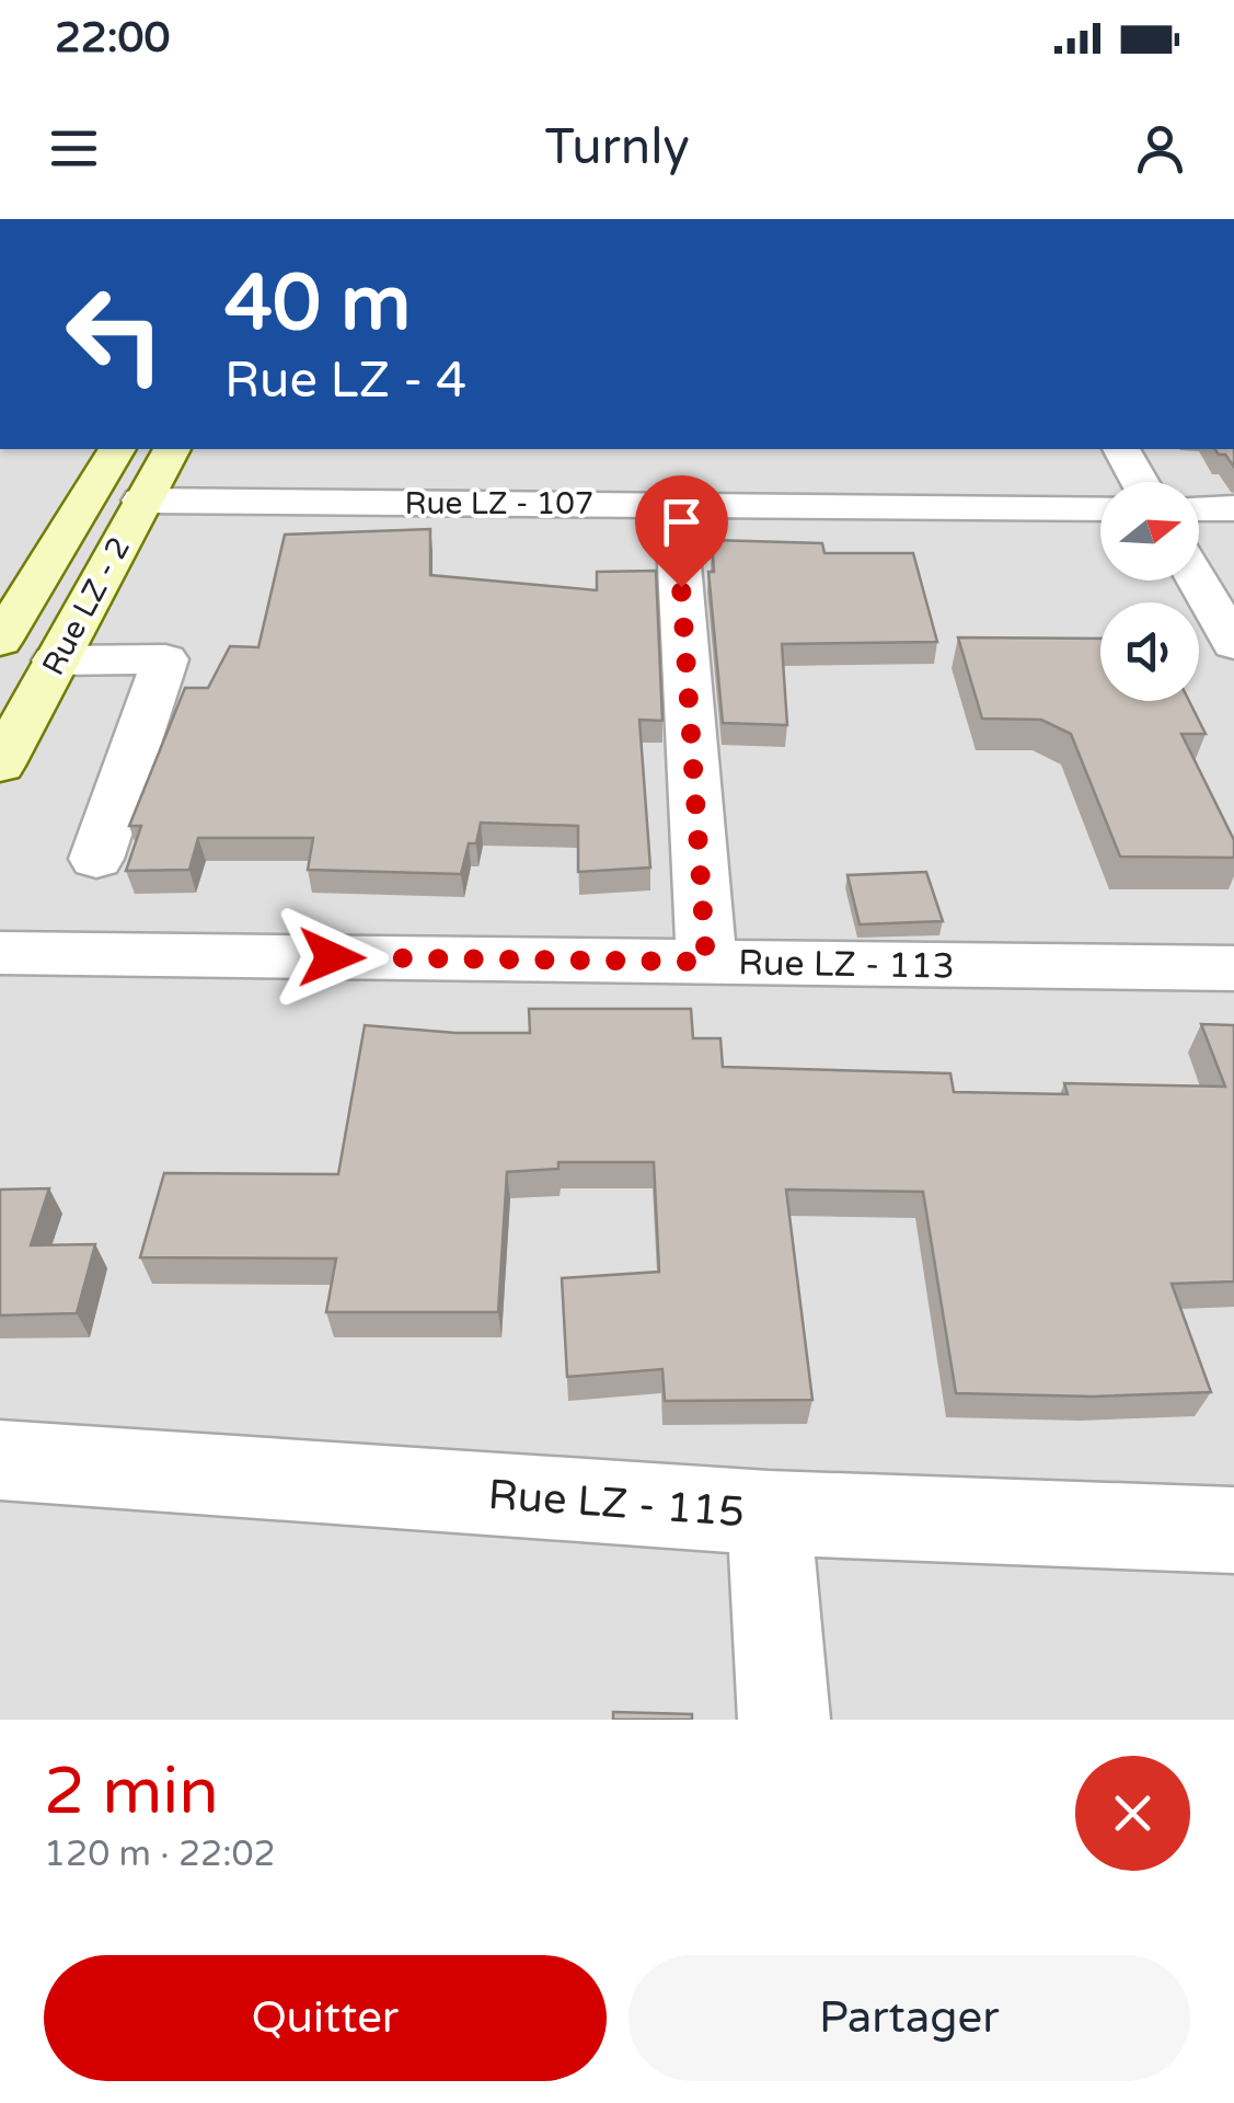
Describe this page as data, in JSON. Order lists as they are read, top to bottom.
{
  "streets": {
    "main road": ["Rue LZ - 2"],
    "street": ["Rue LZ - 107", "Rue LZ - 113", "Rue LZ - 115"]
  },
  "crossings": [
    ["Rue LZ - 107", "Rue LZ - 2"]
  ],
  "north": "right",
  "page": {
    "status": "22:00",
    "header": "Turnly",
    "turn": ["40 m", "Rue LZ - 4"],
    "heading": ["2 min", "120 m · 22:02"],
    "buttons": ["Quitter", "Partager"]
  }
}
